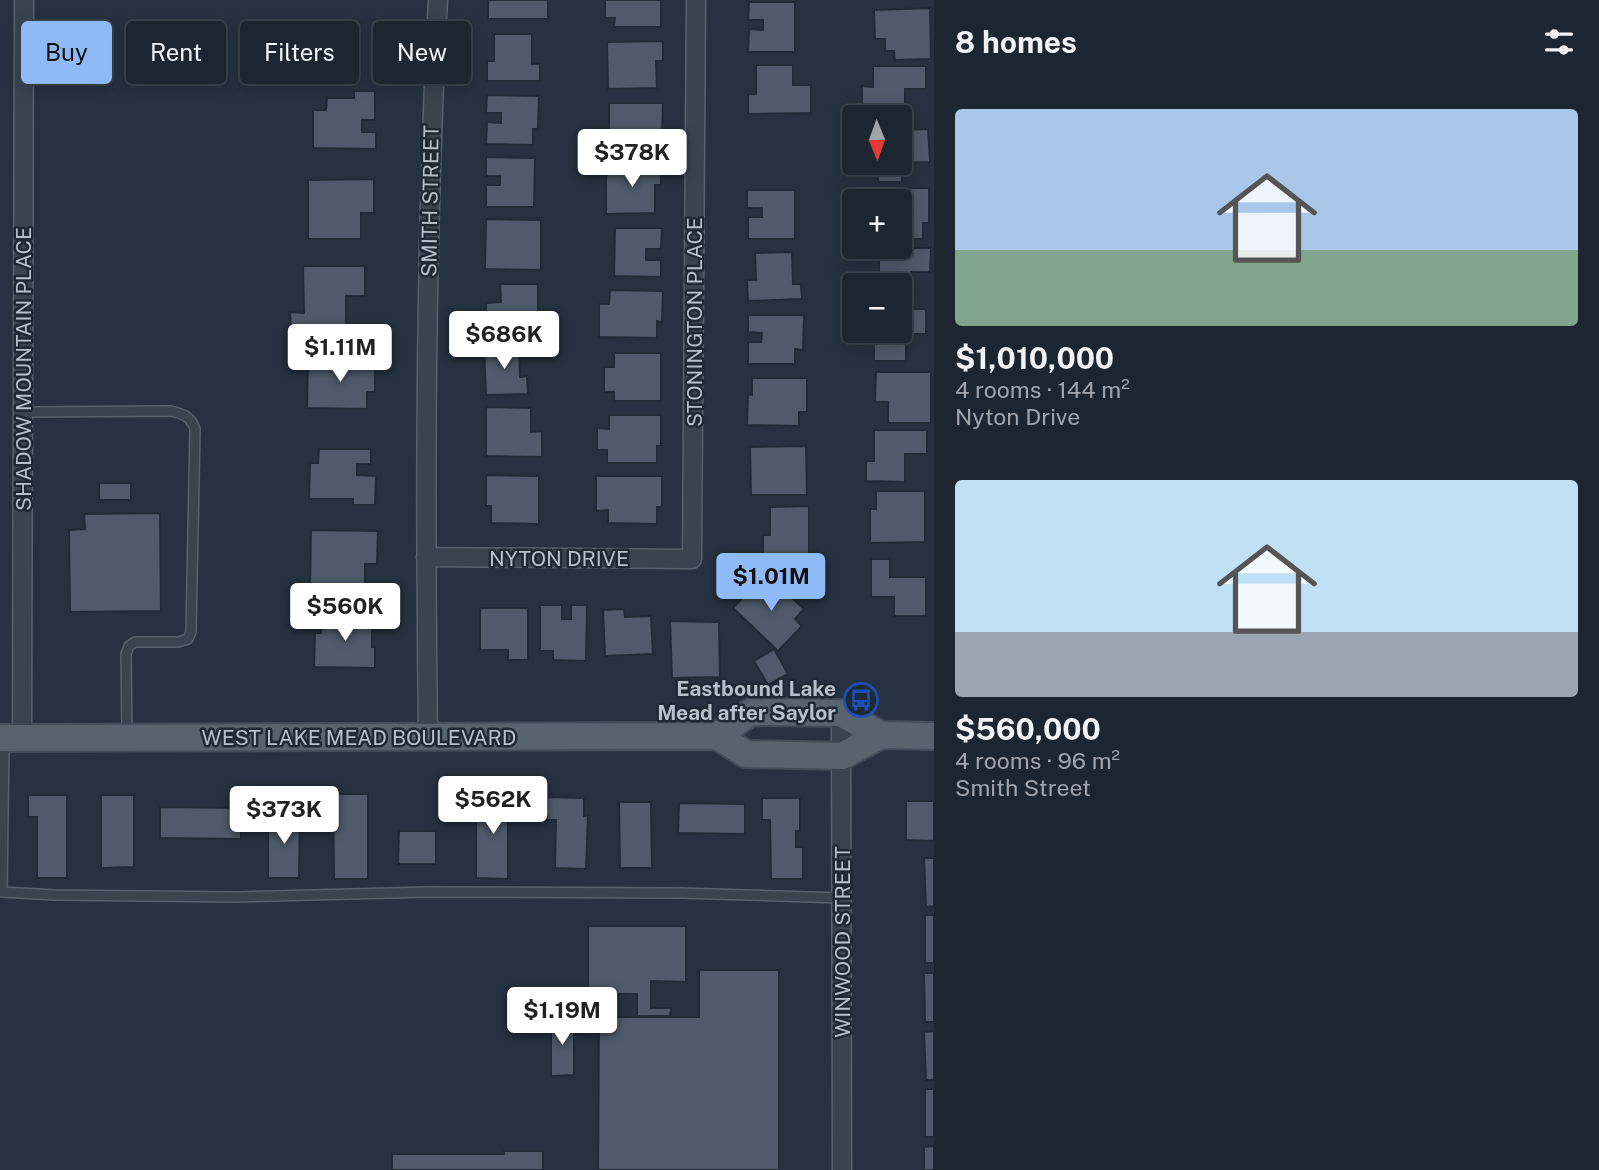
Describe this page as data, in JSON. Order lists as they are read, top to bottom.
{
  "streets": {
    "main road": ["WEST LAKE MEAD BOULEVARD"],
    "street": [
      "SMITH STREET",
      "STONINGTON PLACE",
      "SHADOW MOUNTAIN PLACE",
      "NYTON DRIVE",
      "WINWOOD STREET"
    ]
  },
  "crossings": [
    ["SMITH STREET", "NYTON DRIVE"],
    ["SMITH STREET", "WEST LAKE MEAD BOULEVARD"],
    ["STONINGTON PLACE", "NYTON DRIVE"],
    ["SHADOW MOUNTAIN PLACE", "WEST LAKE MEAD BOULEVARD"]
  ],
  "places": {
    "bus stop": ["Eastbound Lake Mead after Saylor"]
  },
  "north": "bottom",
  "page": {
    "heading": "8 homes",
    "chip": [
      "Buy",
      "Rent",
      "Filters",
      "New"
    ],
    "list": [
      {
        "name": "$1,010,000",
        "note": "4 rooms · 144 m² · Nyton Drive"
      },
      {
        "name": "$560,000",
        "note": "4 rooms · 96 m² · Smith Street"
      }
    ],
    "map_buttons": ["+", "−"],
    "price": [
      "$378K",
      "$686K",
      "$1.11M",
      "$1.01M",
      "$560K",
      "$562K",
      "$373K",
      "$1.19M"
    ]
  }
}
